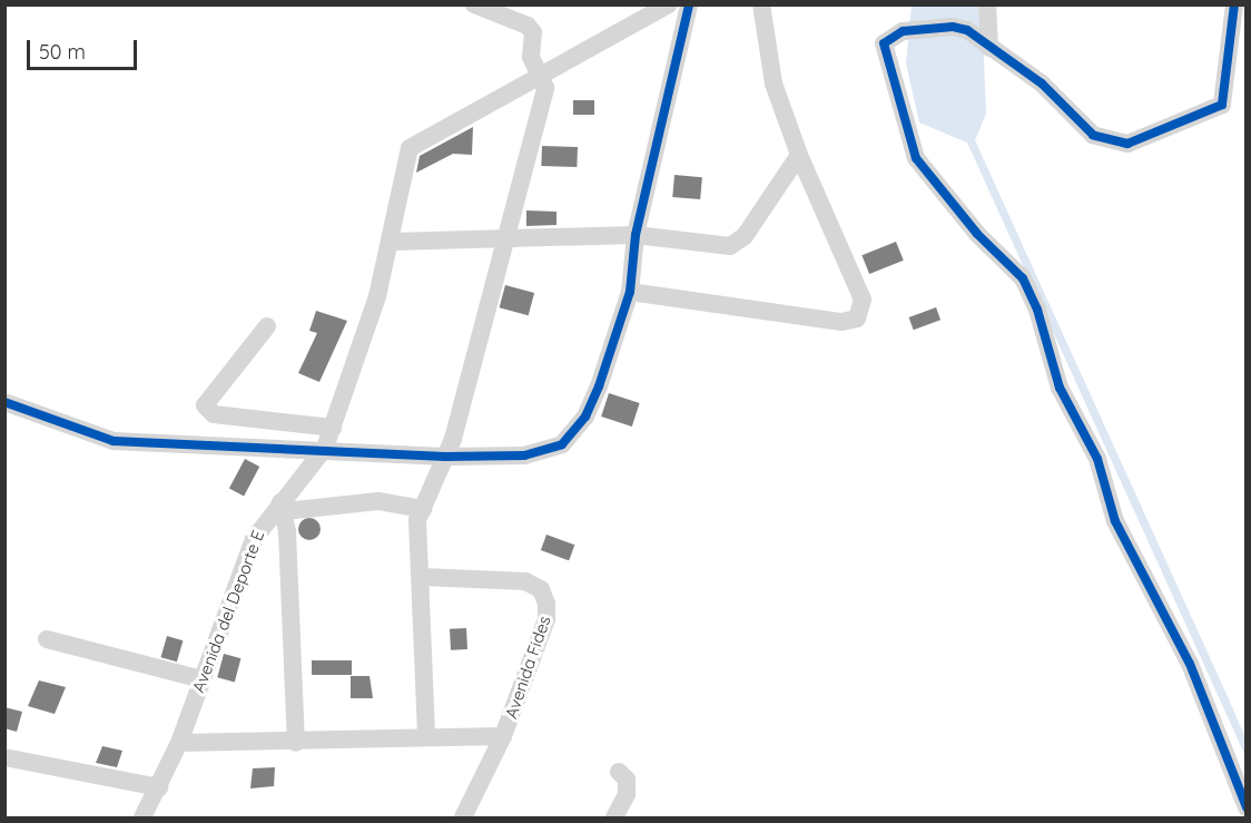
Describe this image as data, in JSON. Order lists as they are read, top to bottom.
{
  "streets": {
    "street": ["Avenida del Deporte E", "Avenida Fides"]
  },
  "scale_bar": "50 m"
}
